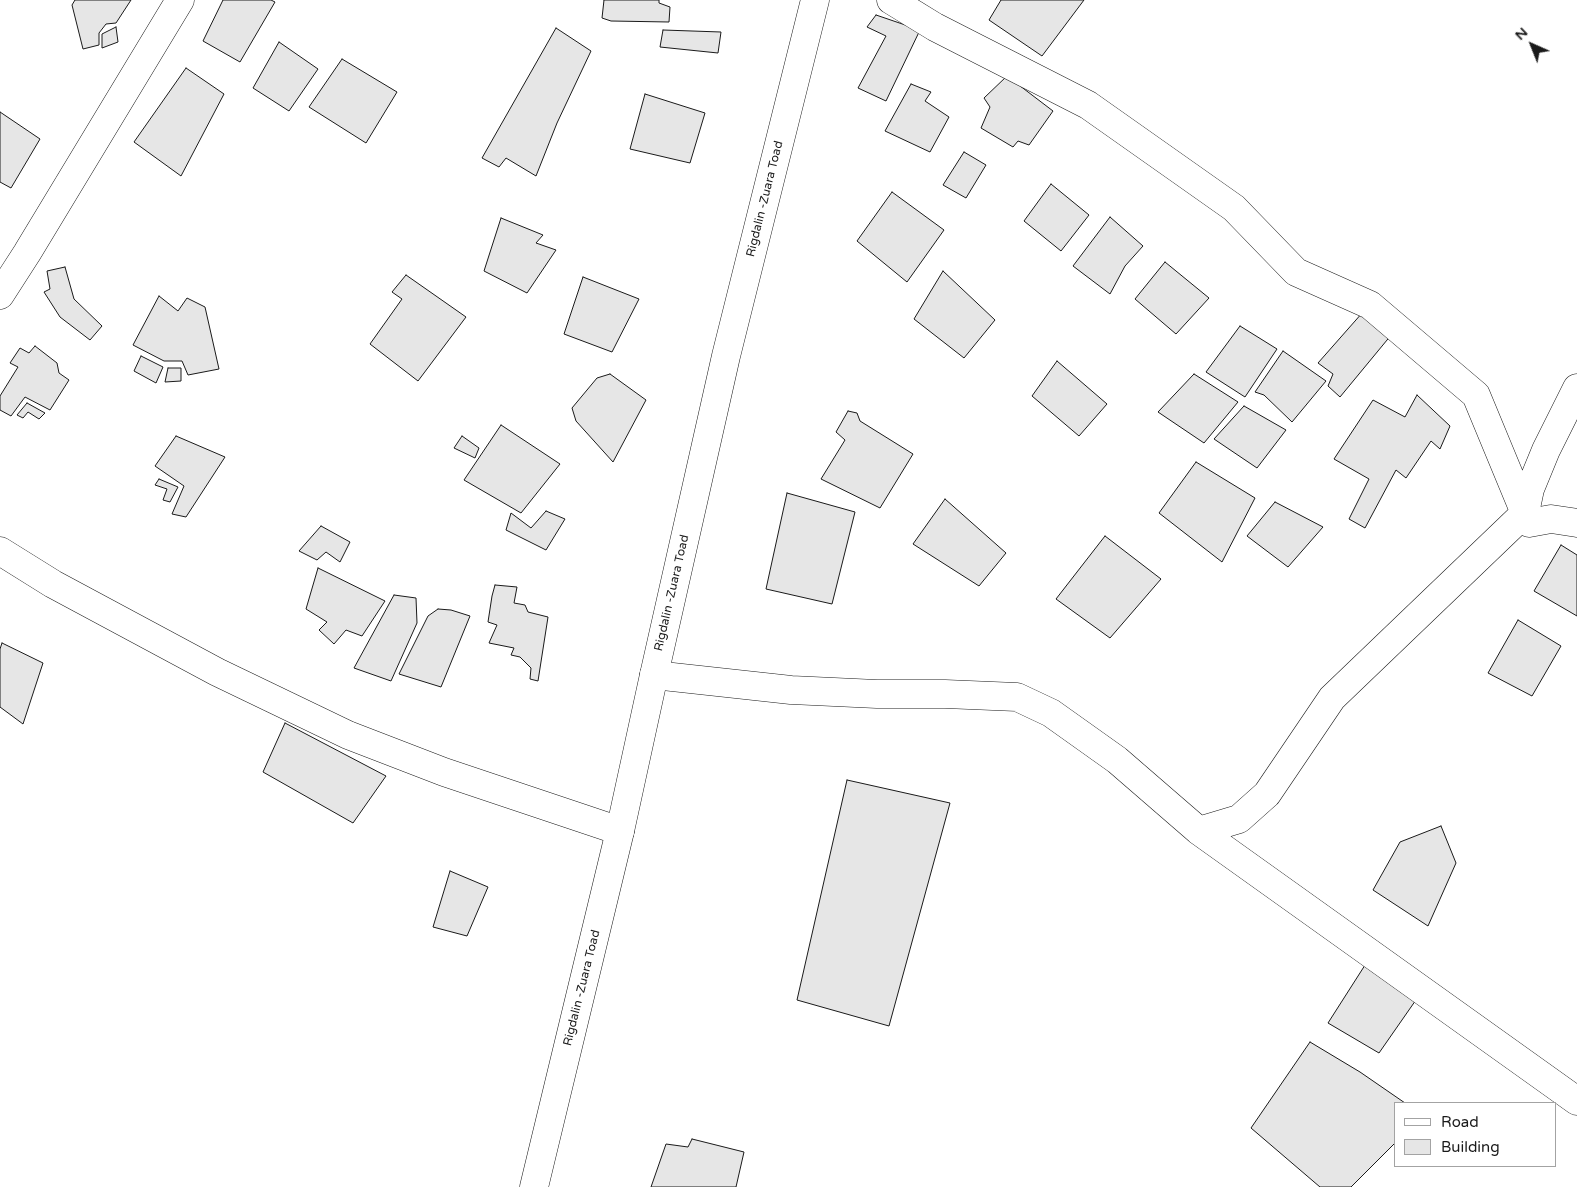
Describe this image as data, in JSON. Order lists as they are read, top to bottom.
{
  "streets": {
    "street": ["Rigdalin -Zuara Toad"]
  },
  "legend": ["Road", "Building"],
  "north": "top left"
}
